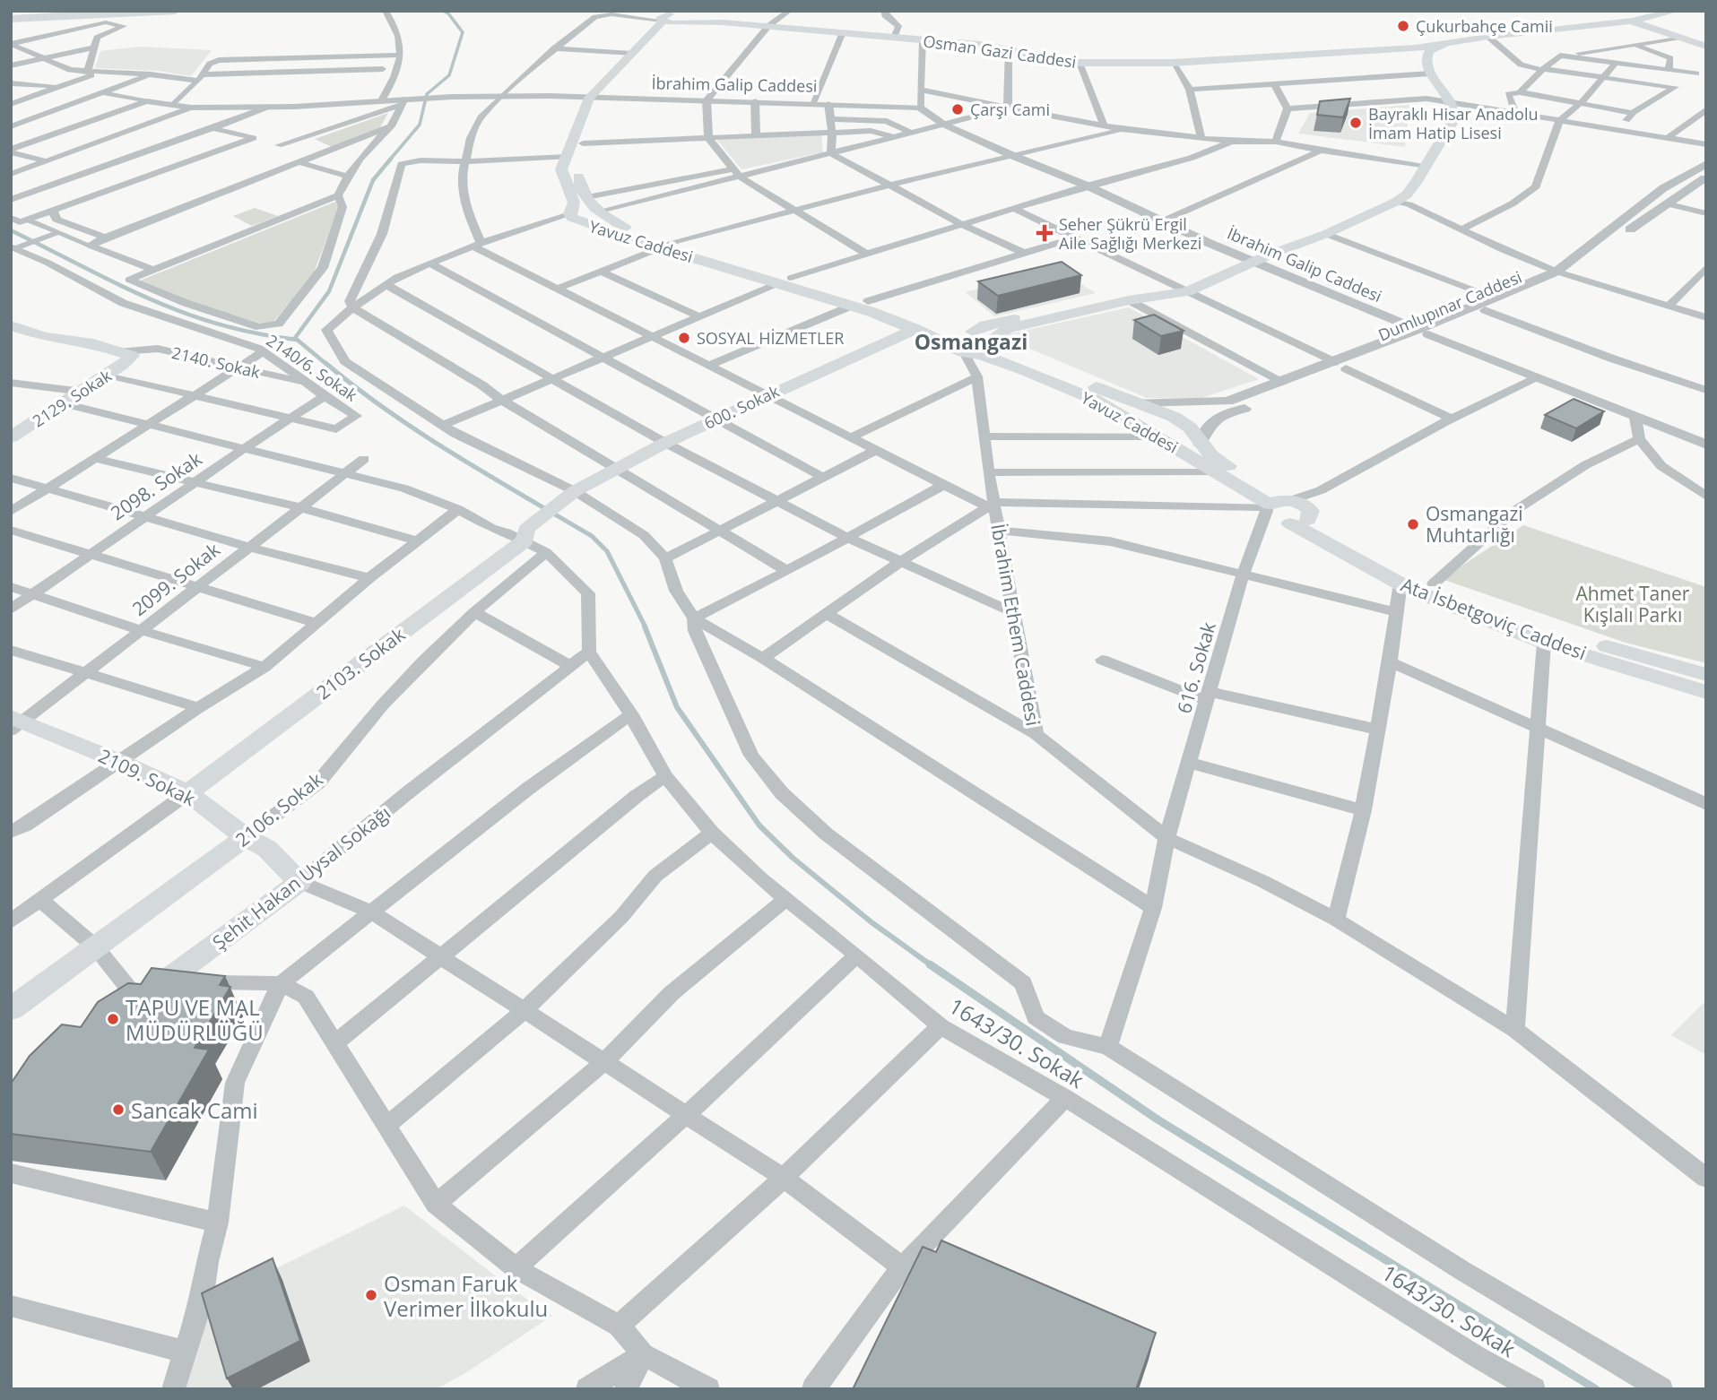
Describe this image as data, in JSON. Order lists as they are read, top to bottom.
{
  "streets": {
    "main road": [
      "Osman Gazi Caddesi",
      "Yavuz Caddesi",
      "2140. Sokak",
      "2129. Sokak",
      "600. Sokak",
      "Ata İsbetgoviç Caddesi",
      "2103. Sokak",
      "2109. Sokak",
      "2106. Sokak",
      "Şehit Hakan Uysal Sokağı"
    ],
    "street": [
      "İbrahim Galip Caddesi",
      "Dumlupınar Caddesi",
      "2140/6. Sokak",
      "2098. Sokak",
      "2099. Sokak",
      "İbrahim Ethem Caddesi",
      "616. Sokak",
      "1643/30. Sokak"
    ]
  },
  "crossings": [
    ["Osman Gazi Caddesi", "Yavuz Caddesi"],
    ["İbrahim Galip Caddesi", "Yavuz Caddesi"],
    ["İbrahim Galip Caddesi", "Dumlupınar Caddesi"],
    ["Yavuz Caddesi", "Dumlupınar Caddesi"],
    ["Yavuz Caddesi", "600. Sokak"],
    ["Yavuz Caddesi", "İbrahim Ethem Caddesi"],
    ["Yavuz Caddesi", "616. Sokak"],
    ["2140. Sokak", "2140/6. Sokak"],
    ["2140. Sokak", "2129. Sokak"],
    ["2140/6. Sokak", "2129. Sokak"],
    ["2140/6. Sokak", "2098. Sokak"],
    ["600. Sokak", "2103. Sokak"],
    ["2099. Sokak", "2109. Sokak"],
    ["İbrahim Ethem Caddesi", "616. Sokak"],
    ["2103. Sokak", "2109. Sokak"],
    ["2109. Sokak", "2106. Sokak"],
    ["2109. Sokak", "Şehit Hakan Uysal Sokağı"],
    ["Şehit Hakan Uysal Sokağı", "1643/30. Sokak"]
  ],
  "districts": ["Osmangazi"],
  "parks": ["Ahmet Taner Kışlalı Parkı"],
  "places": {
    "other": [
      "Çukurbahçe Camii",
      "Çarşı Cami",
      "Bayraklı Hisar Anadolu İmam Hatip Lisesi",
      "SOSYAL HİZMETLER",
      "Osmangazi Muhtarlığı",
      "TAPU VE MAL MÜDÜRLÜĞÜ",
      "Sancak Cami",
      "Osman Faruk Verimer İlkokulu"
    ],
    "health": ["Seher Şükrü Ergil Aile Sağlığı Merkezi"]
  }
}
